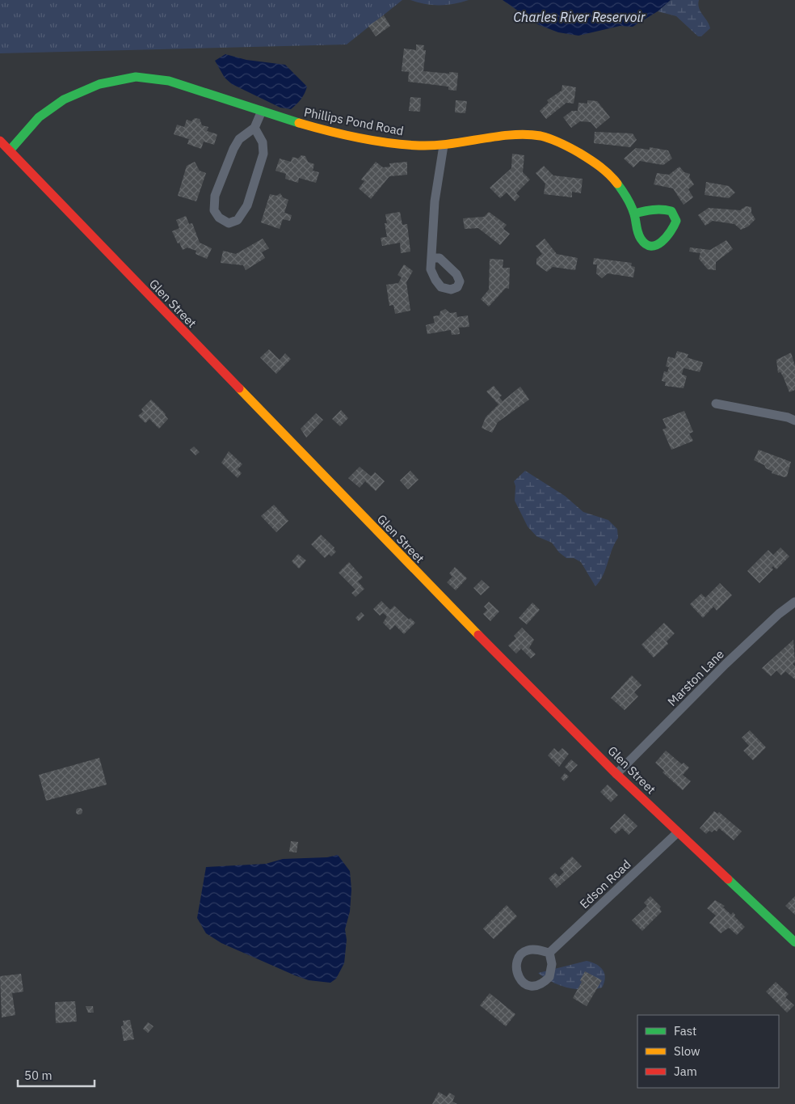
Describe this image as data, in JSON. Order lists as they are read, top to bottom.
{
  "streets": {
    "street": [
      "Phillips Pond Road",
      "Glen Street",
      "Marston Lane",
      "Edson Road"
    ]
  },
  "crossings": [
    ["Phillips Pond Road", "Glen Street"],
    ["Glen Street", "Marston Lane"],
    ["Glen Street", "Edson Road"]
  ],
  "water": ["Charles River Reservoir"],
  "legend": ["Fast", "Slow", "Jam"],
  "scale_bar": "50 m"
}
